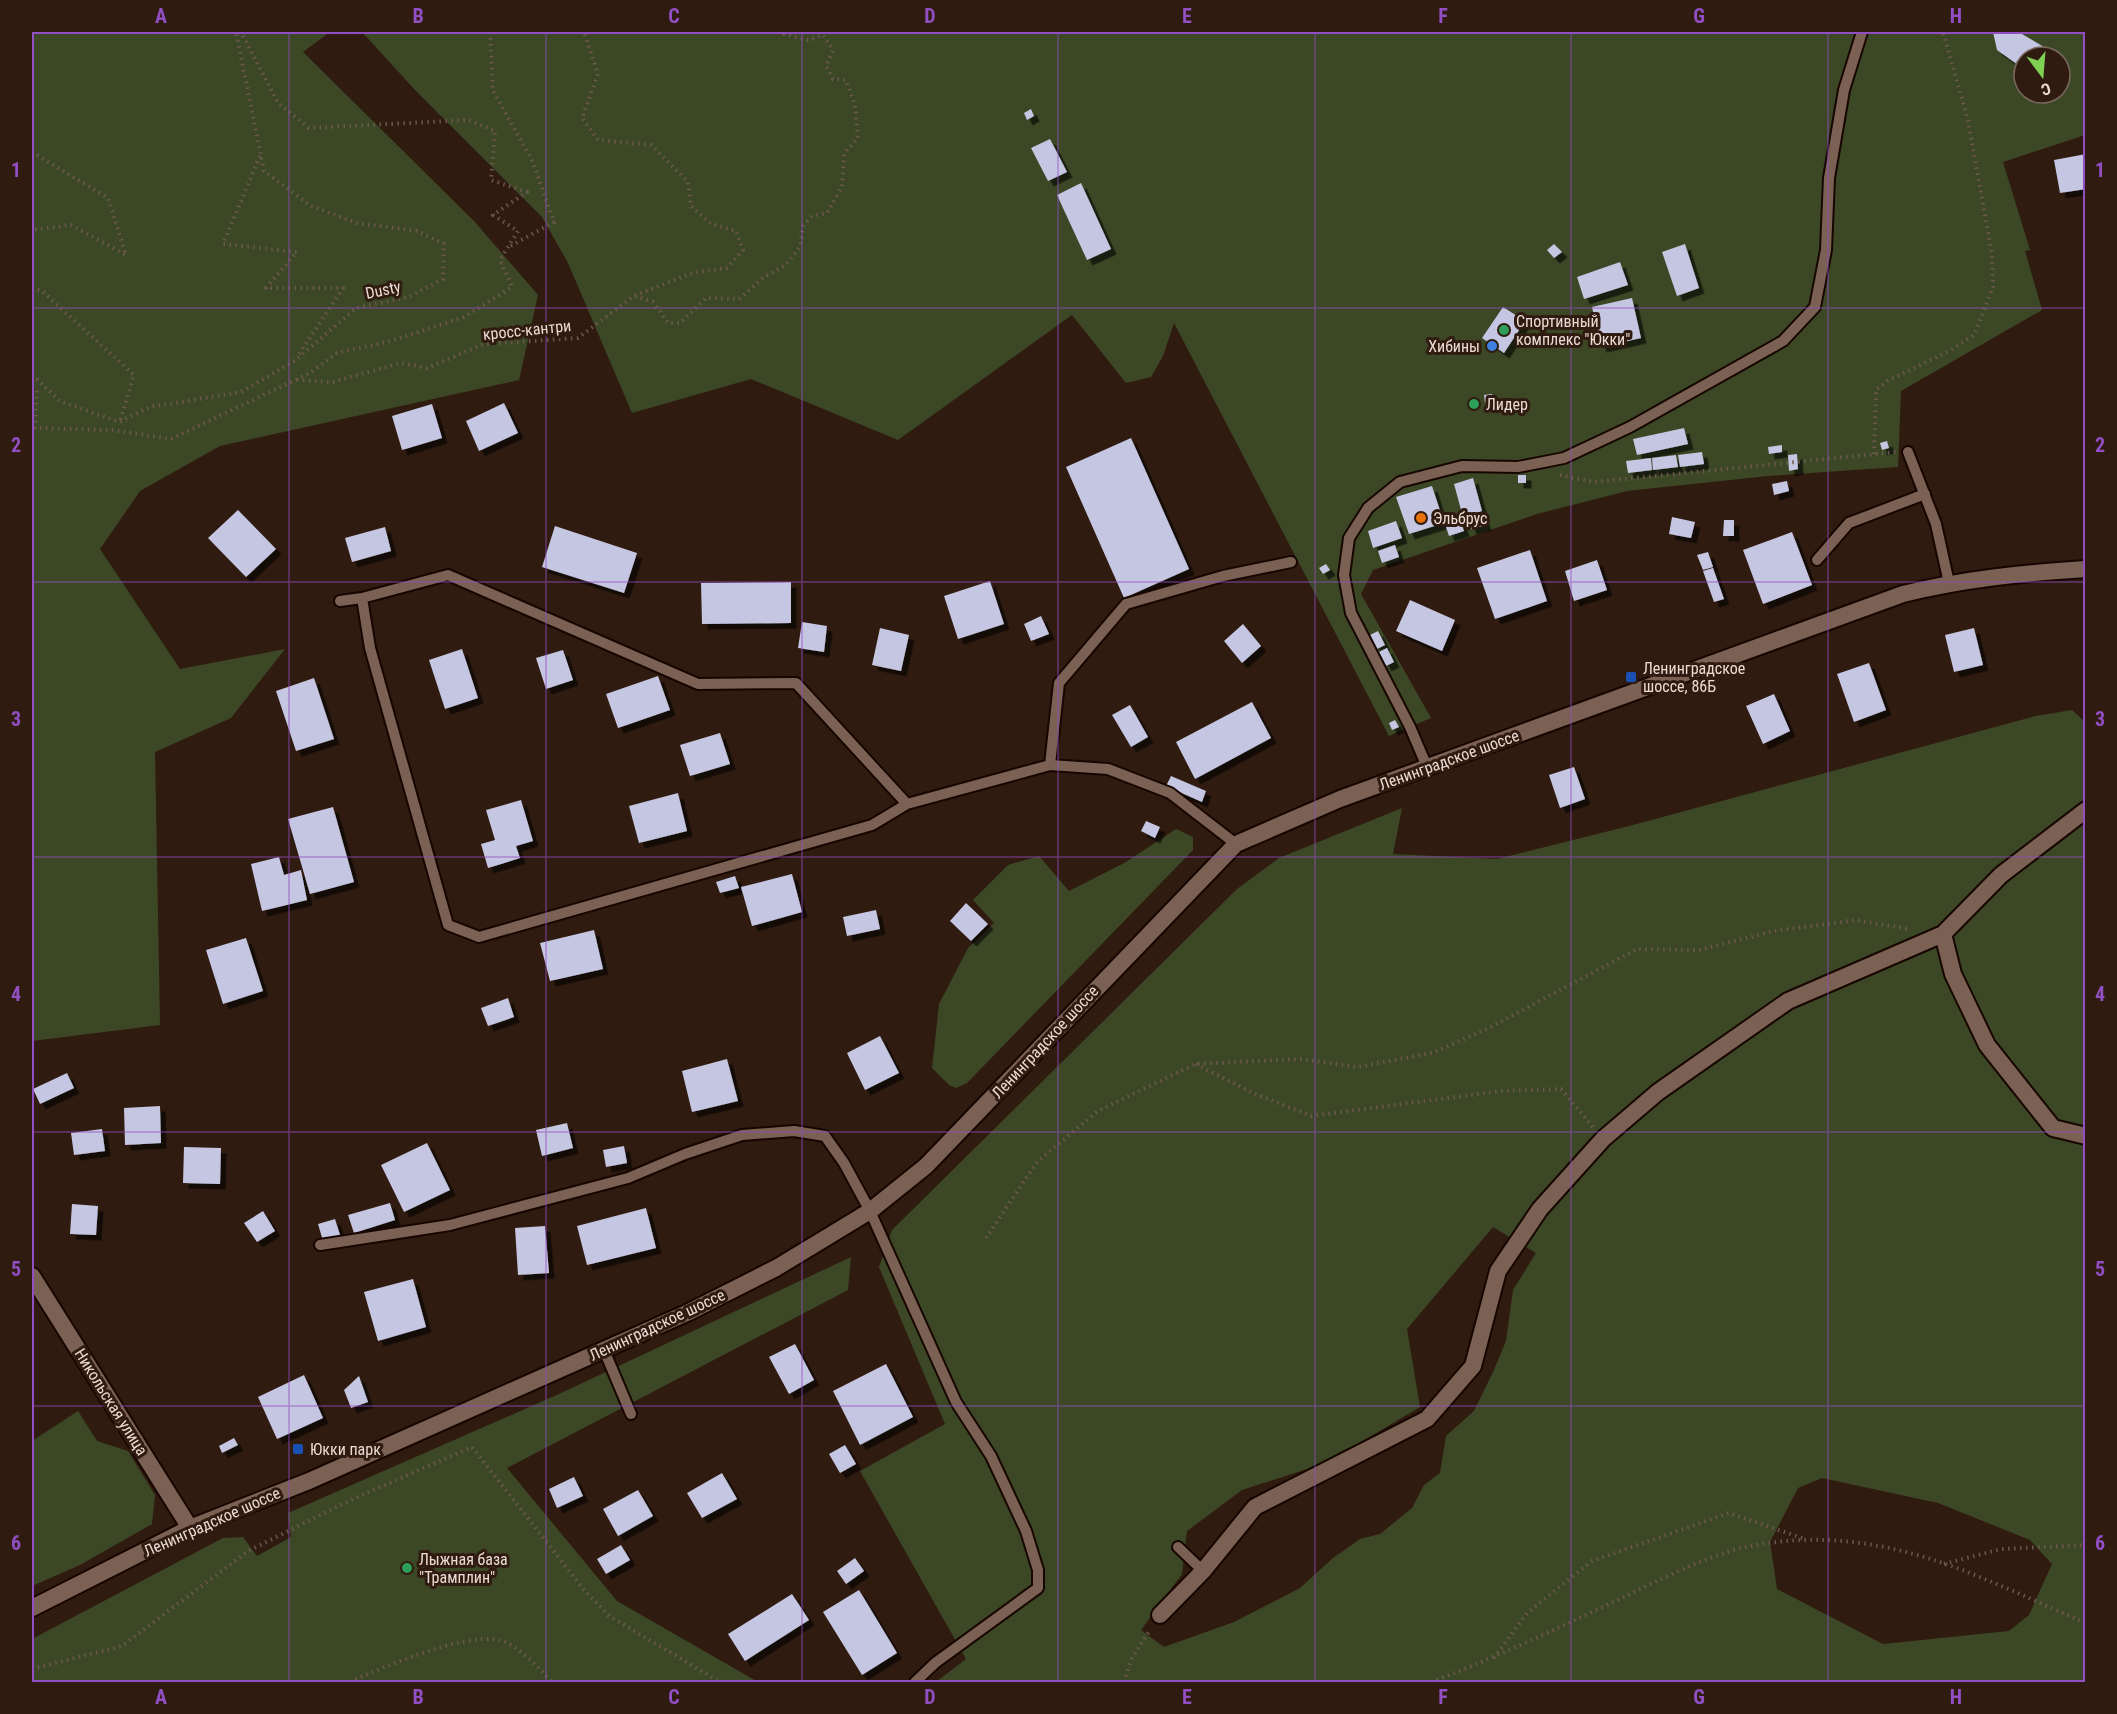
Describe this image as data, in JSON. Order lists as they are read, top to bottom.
{
  "streets": {
    "main road": ["Ленинградское шоссе", "Никольская улица"],
    "path": ["Dusty", "кросс-кантри"]
  },
  "crossings": [
    ["Ленинградское шоссе", "Никольская улица"]
  ],
  "places": {
    "other": [
      "Спортивный комплекс \"Юкки\"",
      "Хибины",
      "Лидер",
      "Эльбрус",
      "Лыжная база \"Трамплин\""
    ],
    "transit": ["Ленинградское шоссе, 86Б", "Юкки парк"]
  },
  "north": "bottom",
  "grid": {
    "columns": [
      "A",
      "B",
      "C",
      "D",
      "E",
      "F",
      "G",
      "H"
    ],
    "rows": [
      "1",
      "2",
      "3",
      "4",
      "5",
      "6"
    ]
  }
}
